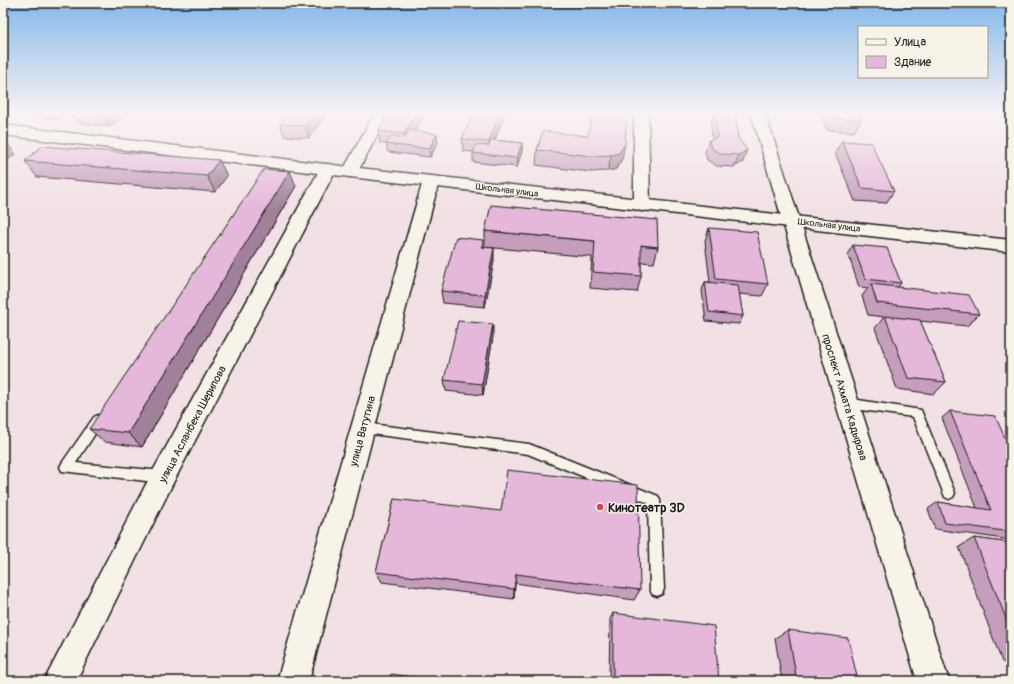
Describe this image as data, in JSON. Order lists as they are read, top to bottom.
{
  "streets": {
    "street": [
      "Школьная улица",
      "проспект Ахмата Кадырова",
      "улица Асланбека Шерипова",
      "улица Ватутина"
    ]
  },
  "crossings": [
    ["Школьная улица", "проспект Ахмата Кадырова"],
    ["Школьная улица", "улица Асланбека Шерипова"],
    ["Школьная улица", "улица Ватутина"]
  ],
  "places": ["Кинотеатр 3D"],
  "legend": ["Улица", "Здание"]
}
